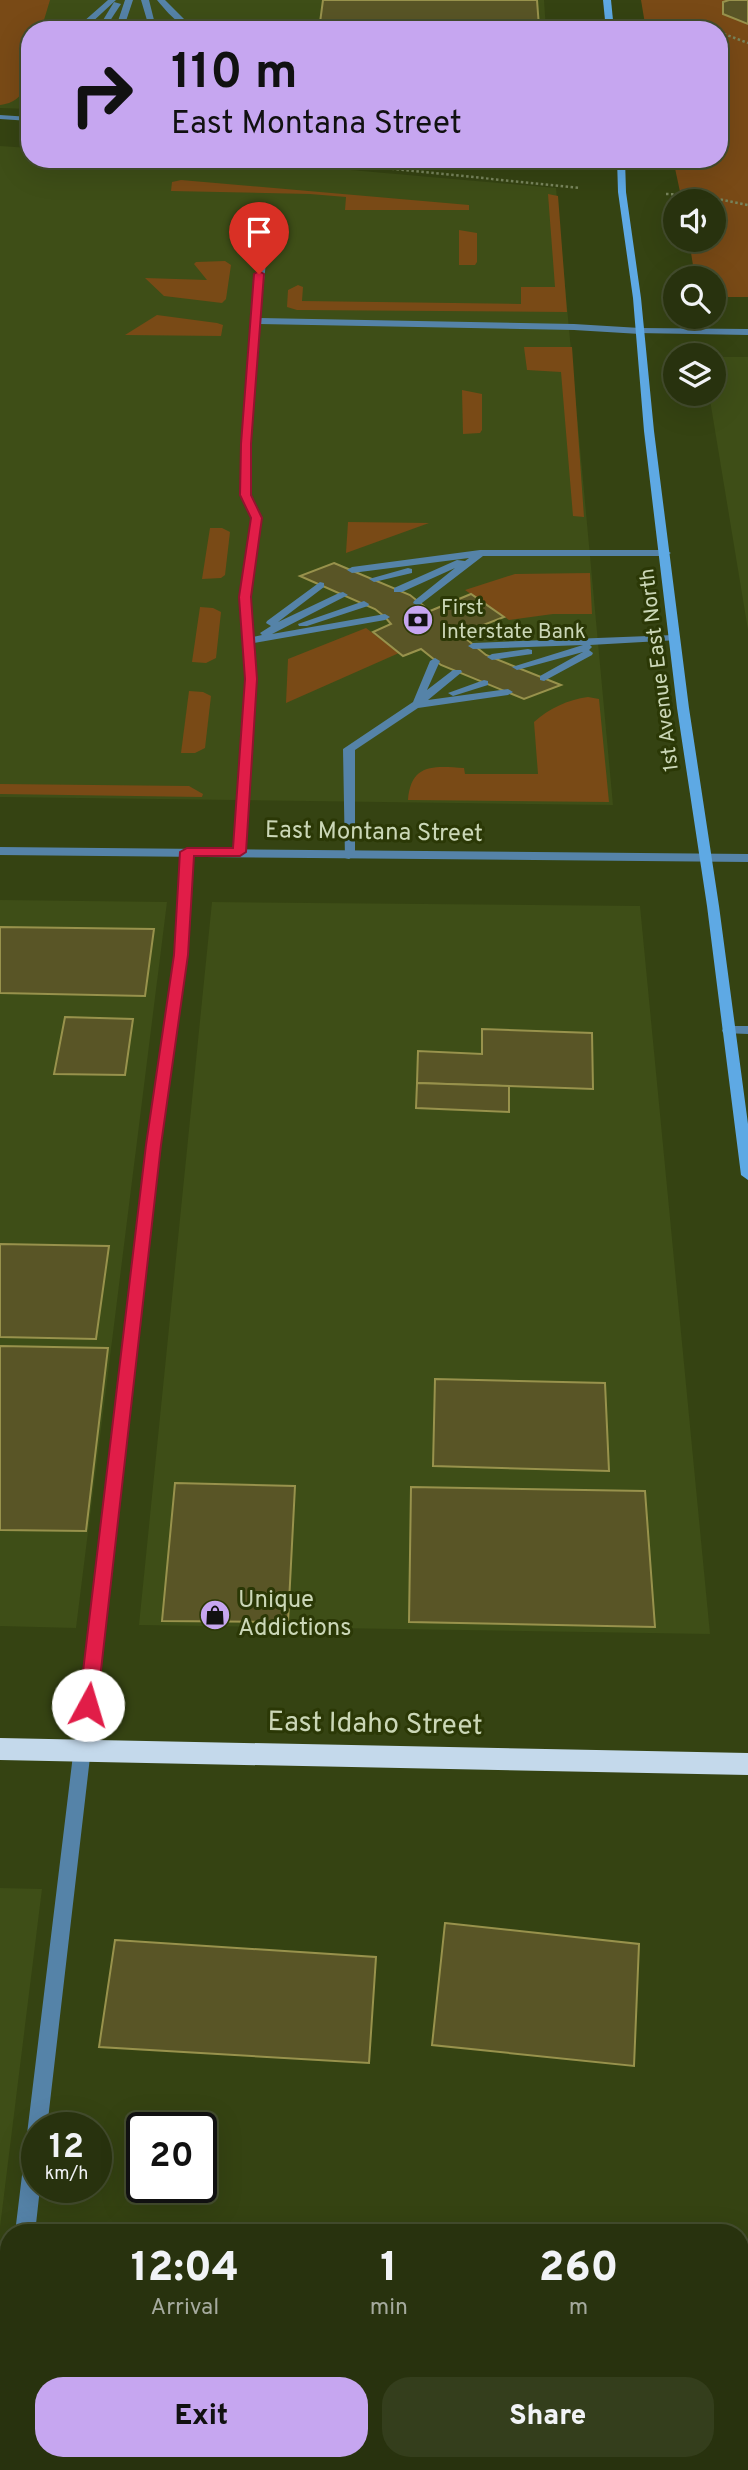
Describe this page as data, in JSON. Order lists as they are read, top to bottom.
{
  "streets": {
    "highway": ["East Idaho Street"],
    "street": ["1st Avenue East North", "East Montana Street"]
  },
  "crossings": [
    ["1st Avenue East North", "East Montana Street"]
  ],
  "places": {
    "bank": ["First Interstate Bank"],
    "shop": ["Unique Addictions"]
  },
  "page": {
    "turn": ["110 m", "East Montana Street"],
    "speed": "12 km/h",
    "limit": "20",
    "eta": [
      "12:04",
      "Arrival",
      "1",
      "min",
      "260",
      "m"
    ],
    "buttons": ["Exit", "Share"]
  }
}
